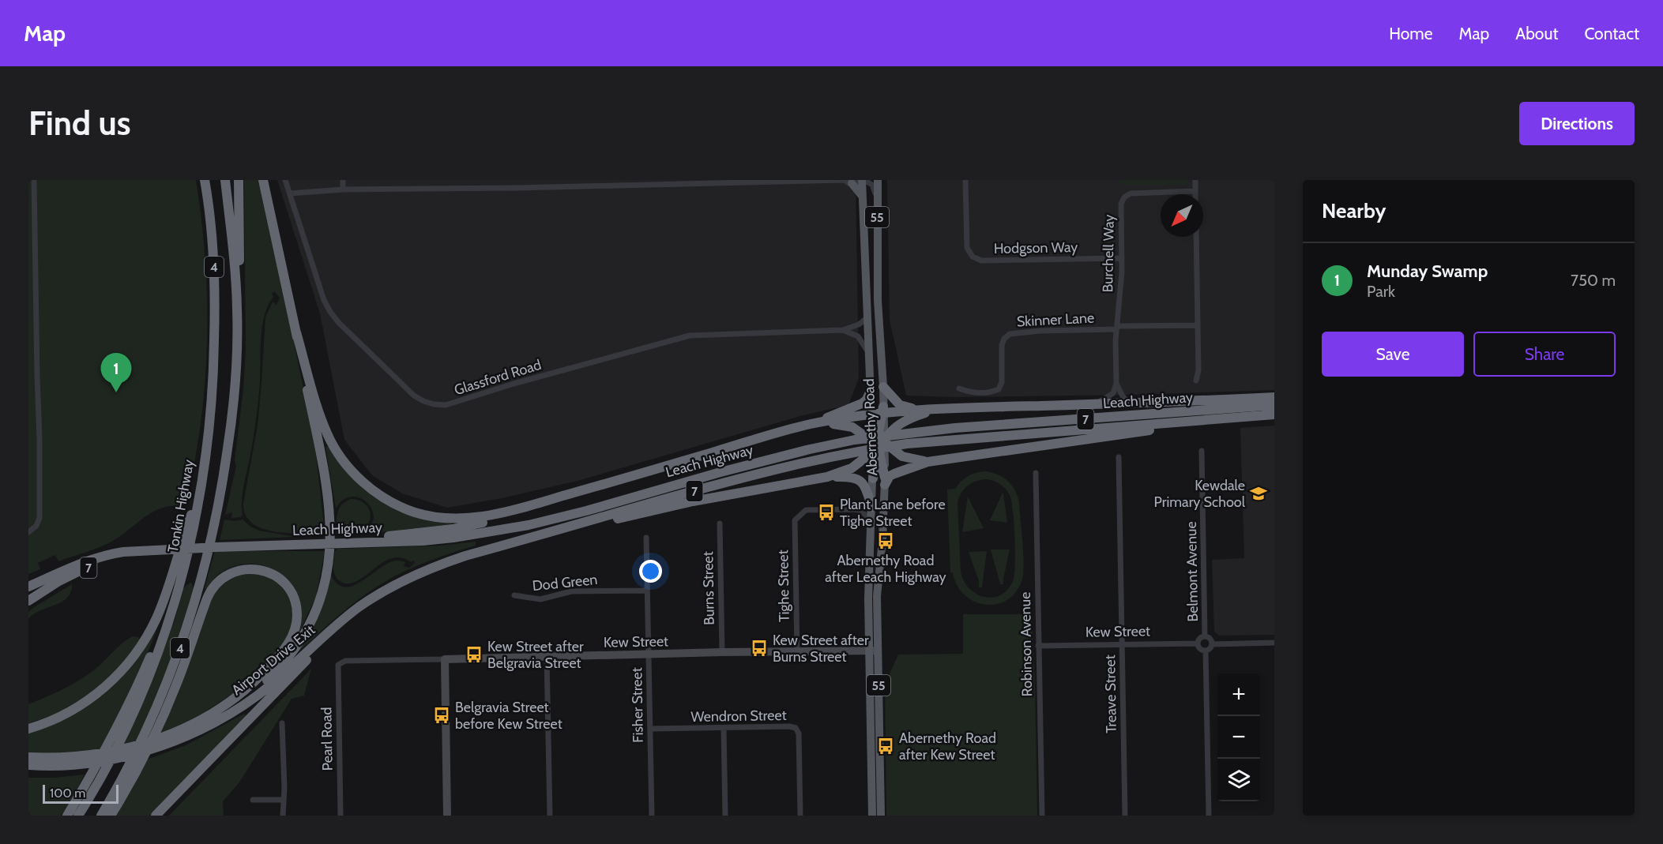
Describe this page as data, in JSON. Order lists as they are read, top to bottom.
{
  "streets": {
    "highway": [
      "4",
      "Leach Highway",
      "7",
      "Tonkin Highway",
      "Airport Drive Exit"
    ],
    "main road": ["55", "Abernethy Road"],
    "street": [
      "Hodgson Way",
      "Burchell Way",
      "Skinner Lane",
      "Glassford Road",
      "Belmont Avenue",
      "Dod Green",
      "Tighe Street",
      "Burns Street",
      "Kew Street",
      "Robinson Avenue",
      "Treave Street",
      "Fisher Street",
      "Wendron Street",
      "Pearl Road"
    ]
  },
  "crossings": [
    ["Hodgson Way", "Burchell Way"],
    ["Burchell Way", "Skinner Lane"],
    ["Glassford Road", "Abernethy Road"],
    ["Leach Highway", "7"],
    ["Leach Highway", "Airport Drive Exit"],
    ["7", "Abernethy Road"],
    ["Abernethy Road", "Tighe Street"],
    ["Abernethy Road", "Kew Street"],
    ["Belmont Avenue", "Kew Street"],
    ["Dod Green", "Fisher Street"],
    ["Tighe Street", "Kew Street"],
    ["Burns Street", "Kew Street"],
    ["Kew Street", "Robinson Avenue"],
    ["Kew Street", "Treave Street"],
    ["Kew Street", "Fisher Street"],
    ["Kew Street", "Pearl Road"],
    ["Fisher Street", "Wendron Street"]
  ],
  "places": {
    "school or university": ["Kewdale Primary School"],
    "bus stop": [
      "Plant Lane before Tighe Street",
      "Abernethy Road after Leach Highway",
      "Kew Street after Burns Street",
      "Kew Street after Belgravia Street",
      "Belgravia Street before Kew Street",
      "Abernethy Road after Kew Street"
    ]
  },
  "scale_bar": "100 m",
  "north": "bottom left",
  "page": {
    "header": "Map",
    "nav": [
      "Home",
      "Map",
      "About",
      "Contact"
    ],
    "buttons": [
      "Directions",
      ["Save", "Share"]
    ],
    "title": "Find us",
    "heading": "Nearby",
    "list": [
      {
        "mark": "1",
        "name": "Munday Swamp",
        "note": "Park",
        "value": "750 m"
      }
    ],
    "pins": "1",
    "map_buttons": ["+", "−"],
    "scale": "100 m"
  }
}
